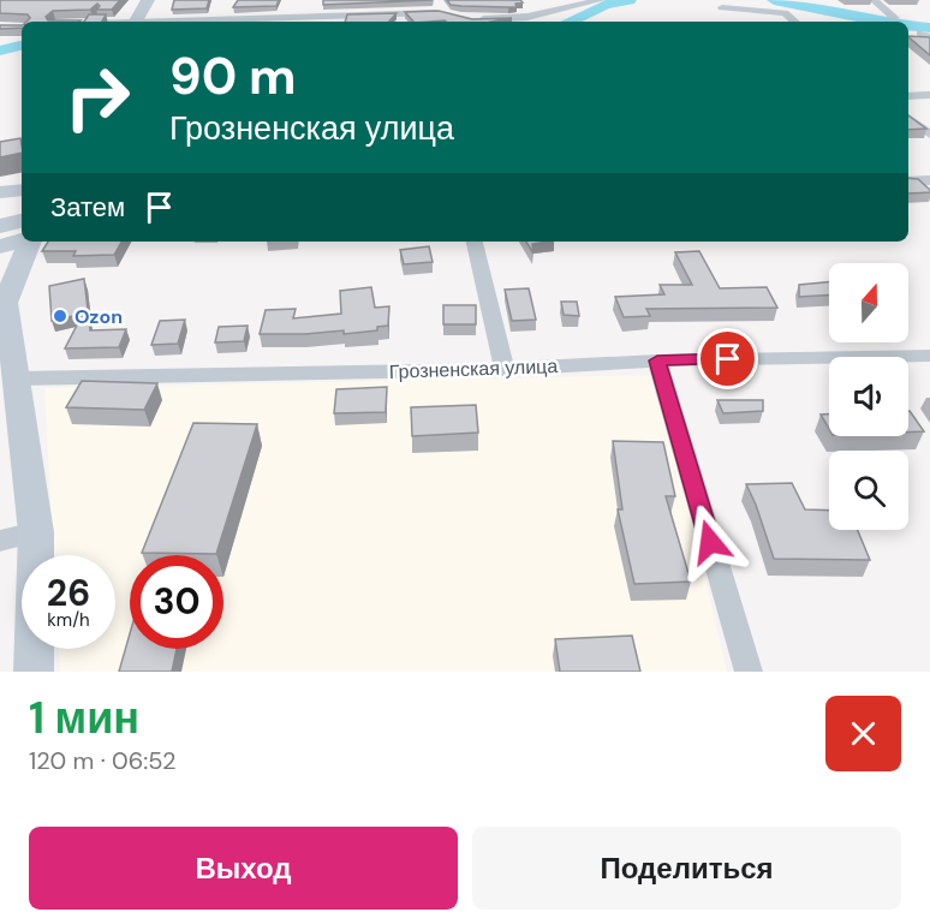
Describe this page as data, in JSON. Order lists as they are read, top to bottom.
{
  "streets": {
    "street": ["Грозненская улица"]
  },
  "places": ["Ozon"],
  "north": "top",
  "page": {
    "turn": ["90 m", "Грозненская улица"],
    "then": "Затем",
    "speed": "26 km/h",
    "limit": "30",
    "heading": ["1 мин", "120 m · 06:52"],
    "buttons": ["Выход", "Поделиться"]
  }
}
